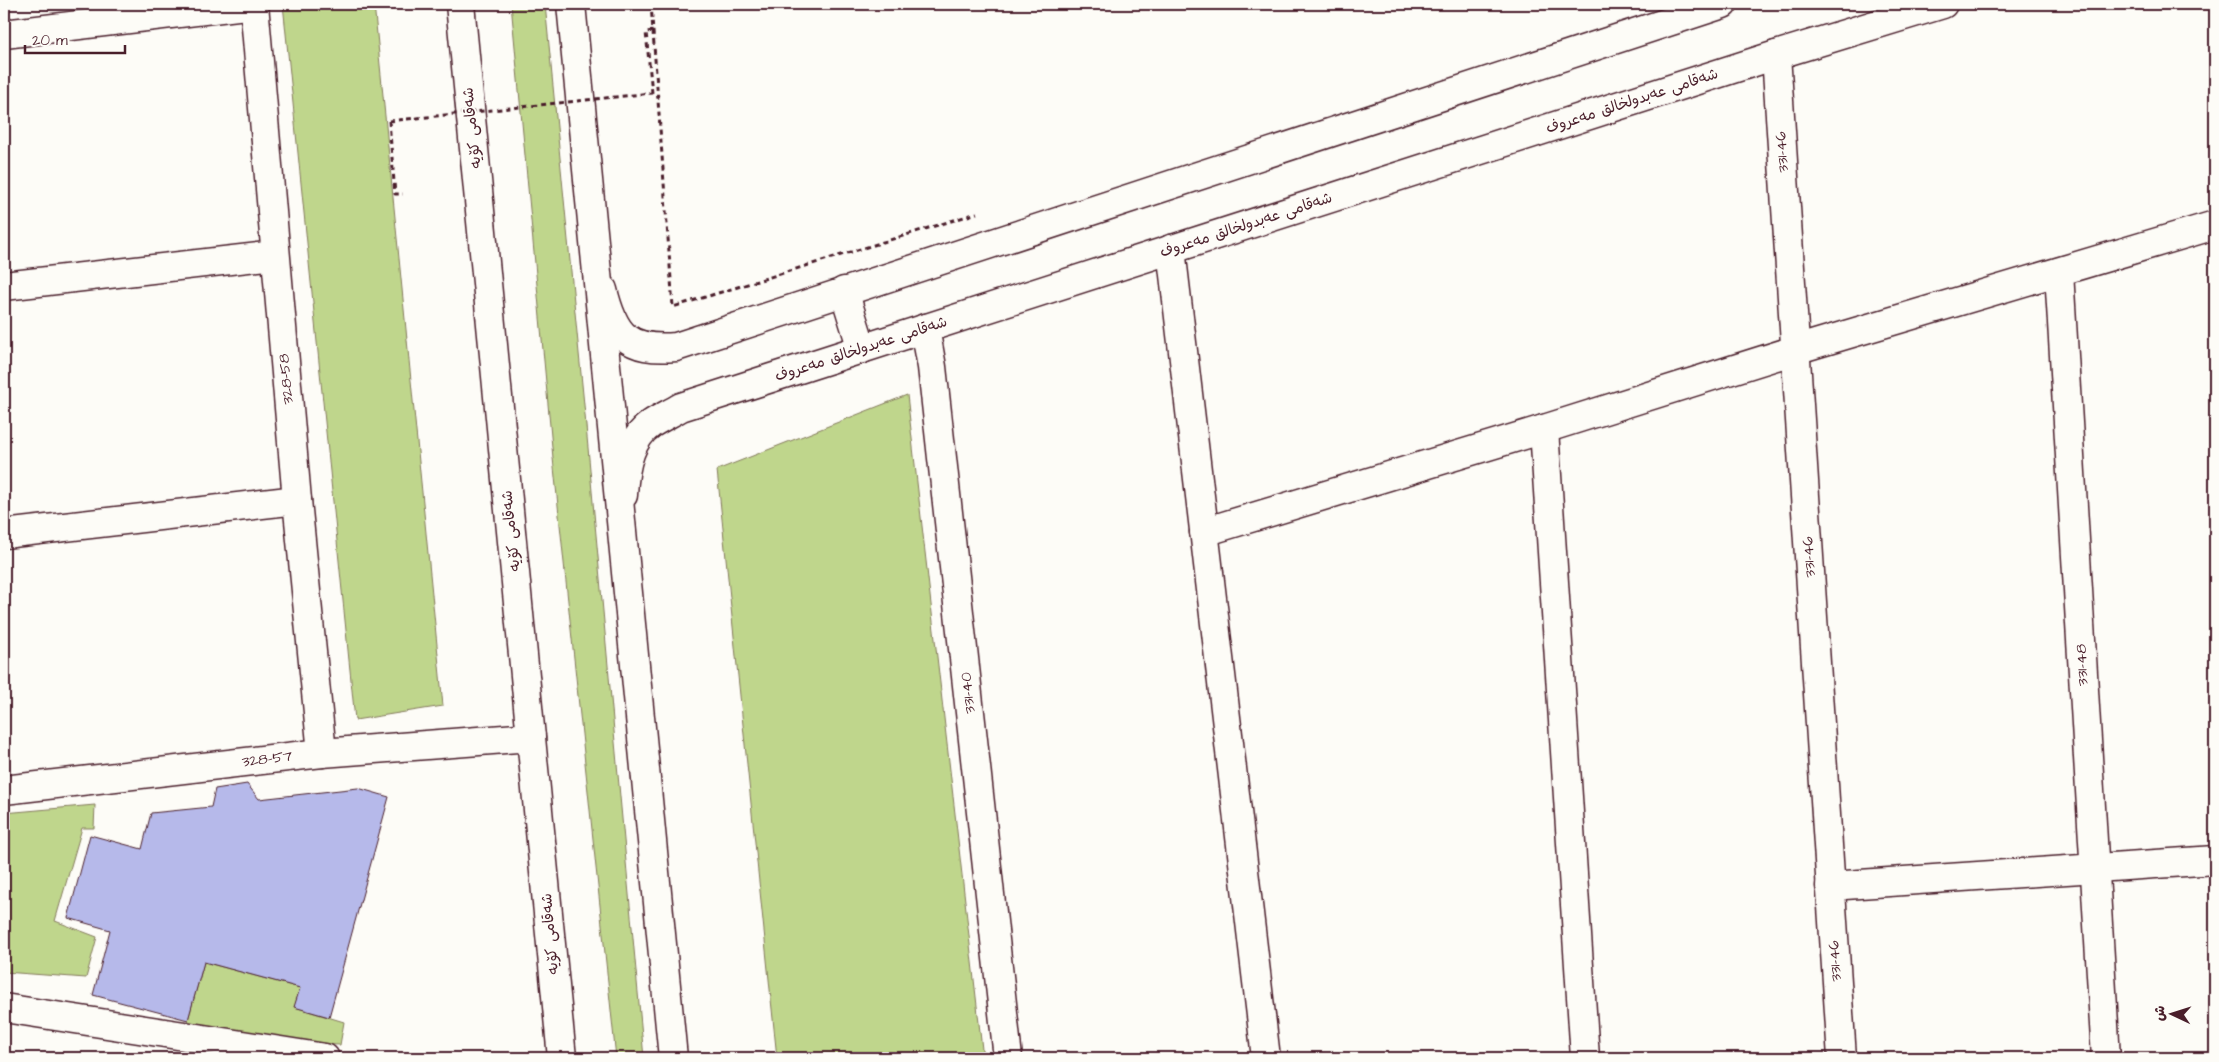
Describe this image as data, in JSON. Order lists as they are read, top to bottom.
{
  "streets": {
    "main road": [
      "شەقامی عەبدولخالق مەعروف",
      "شەقامی کۆیە",
      "331-46",
      "328-58",
      "331-48",
      "331-40",
      "328-57"
    ]
  },
  "crossings": [
    ["شەقامی عەبدولخالق مەعروف", "331-46"],
    ["شەقامی عەبدولخالق مەعروف", "331-40"],
    ["شەقامی کۆیە", "328-57"],
    ["328-58", "328-57"]
  ],
  "scale_bar": "20 m",
  "north": "left"
}
